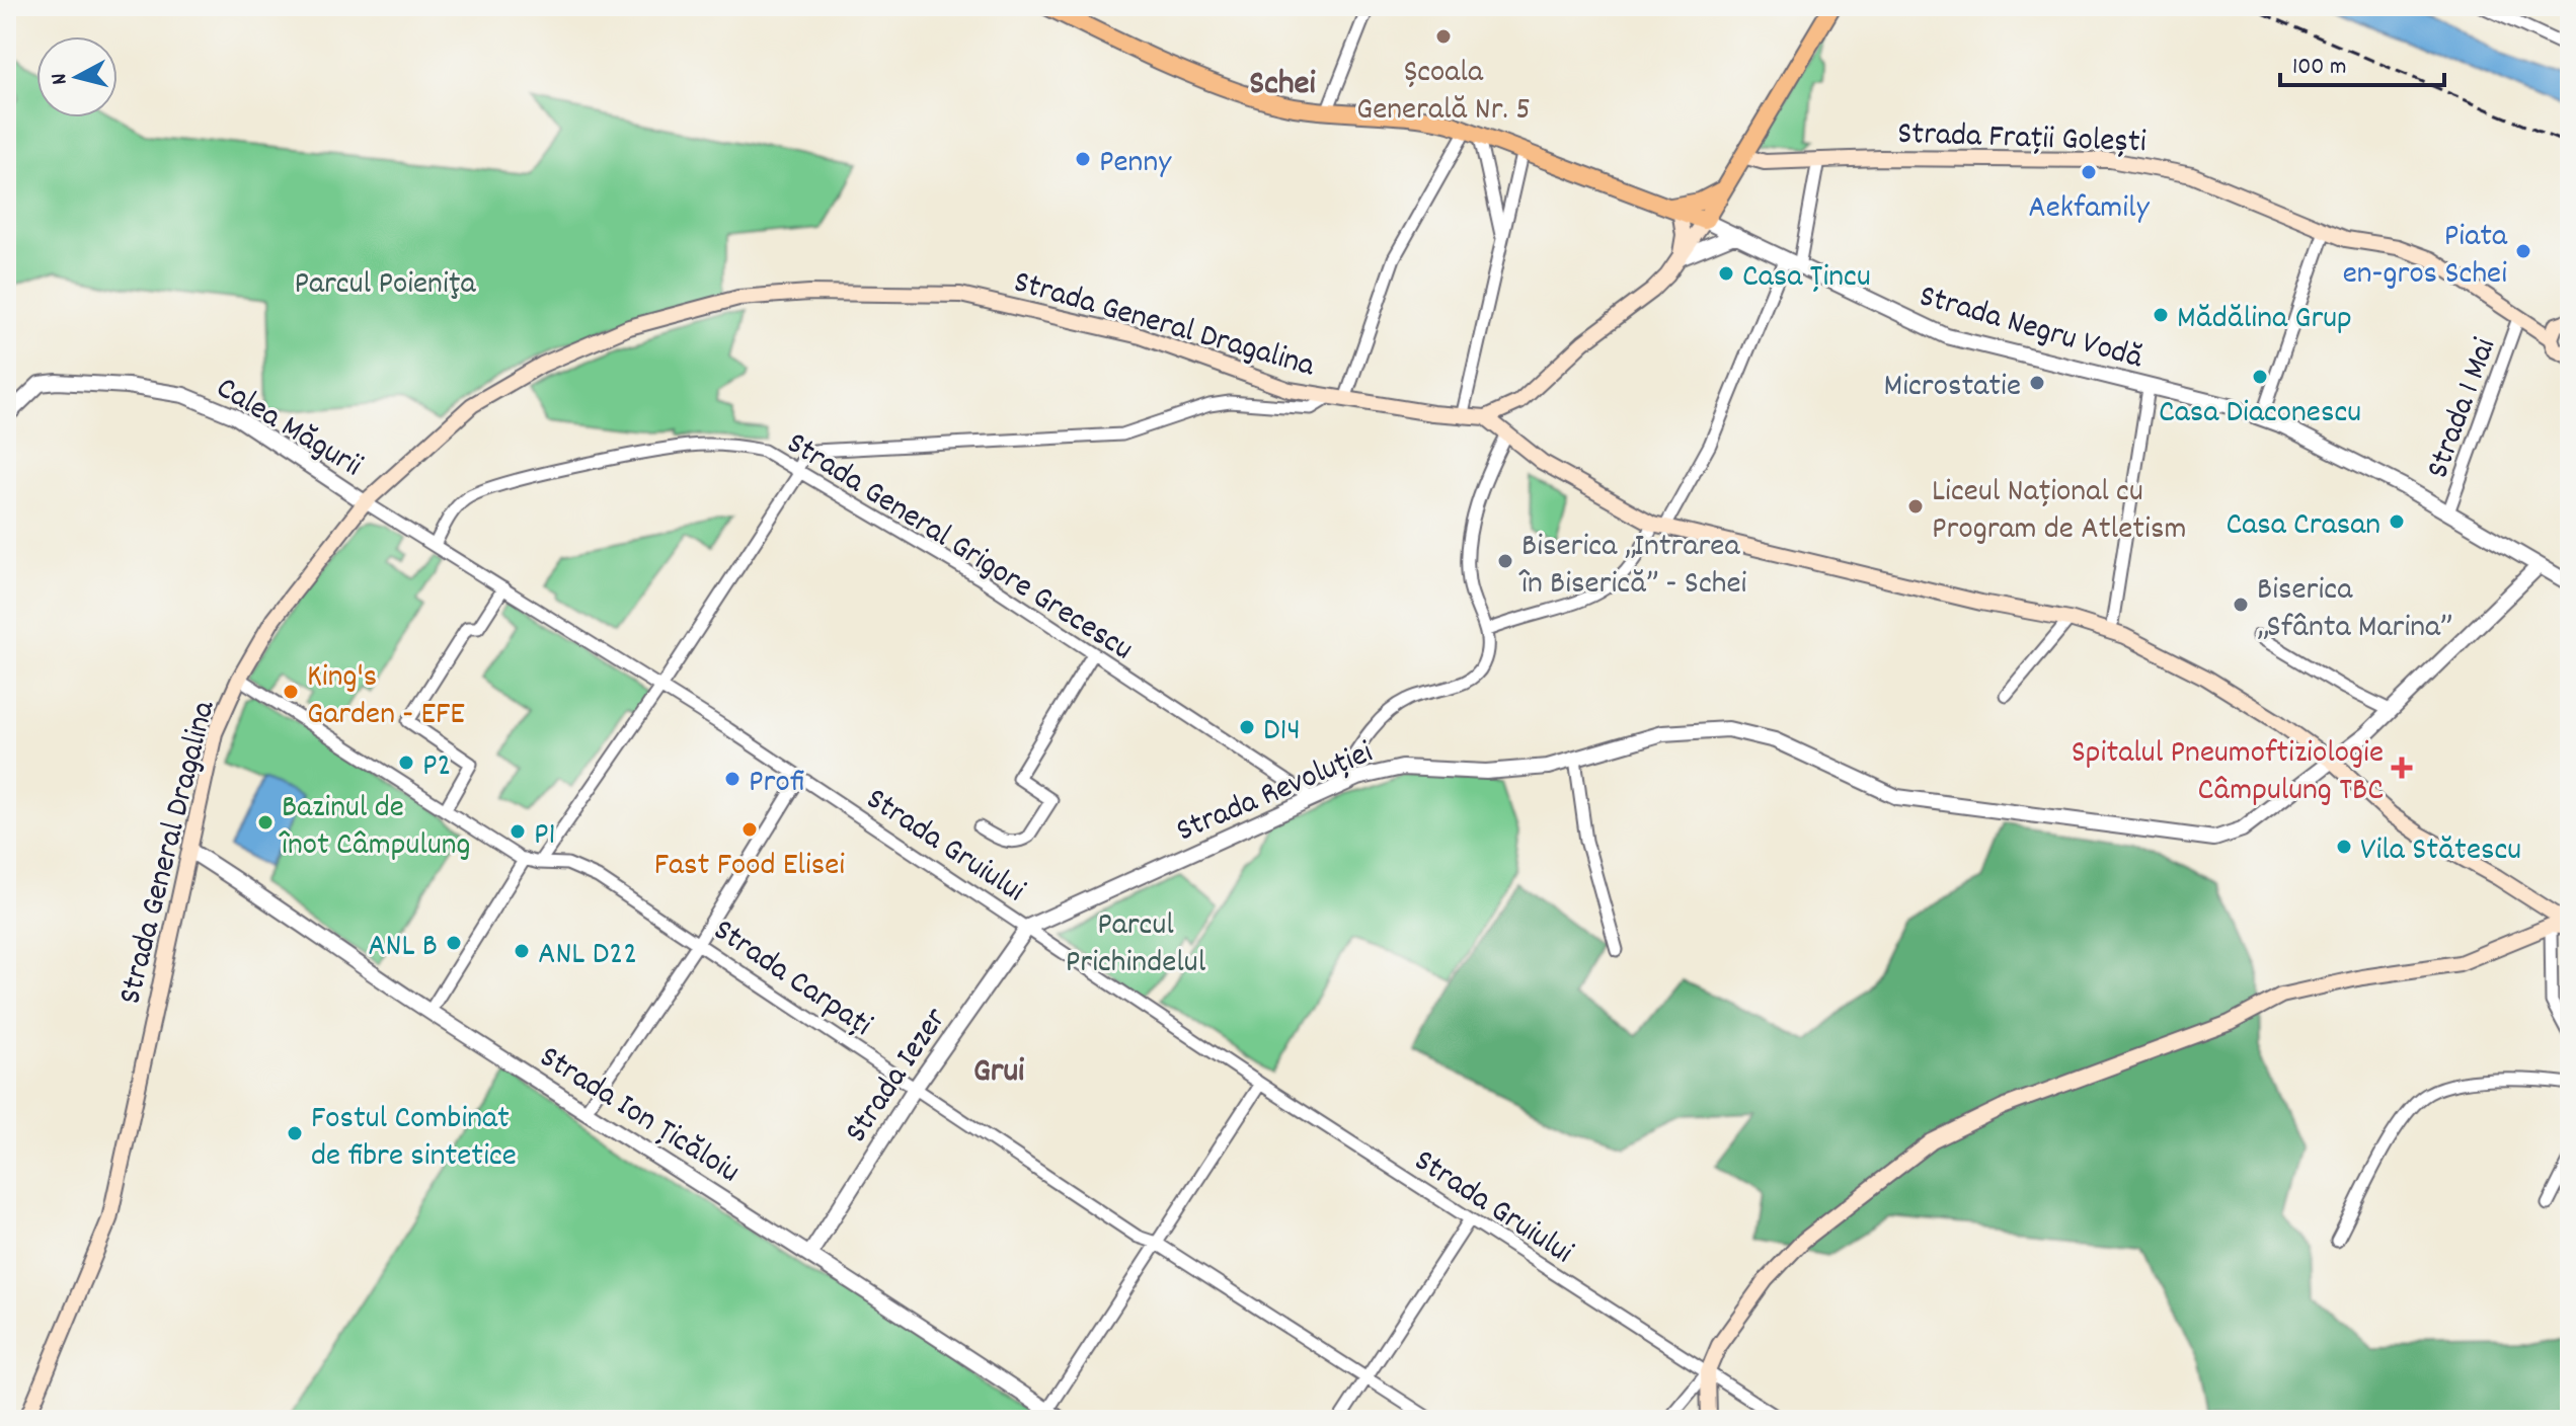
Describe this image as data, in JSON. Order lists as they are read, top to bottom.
{
  "streets": {
    "main road": ["Strada Frații Golești", "Strada General Dragalina", "Strada Negru Vodă"],
    "street": [
      "Strada 1 Mai",
      "Calea Măgurii",
      "Strada General Grigore Grecescu",
      "Strada Revoluției",
      "Strada Gruiului",
      "Strada Carpați",
      "Strada Iezer",
      "Strada Ion Țicăloiu"
    ]
  },
  "crossings": [
    ["Strada Frații Golești", "Strada 1 Mai"],
    ["Strada General Dragalina", "Strada Negru Vodă"],
    ["Strada General Dragalina", "Calea Măgurii"],
    ["Strada General Dragalina", "Strada Gruiului"],
    ["Strada General Dragalina", "Strada Carpați"],
    ["Strada General Dragalina", "Strada Ion Țicăloiu"],
    ["Strada Negru Vodă", "Strada 1 Mai"],
    ["Strada Negru Vodă", "Strada Revoluției"],
    ["Calea Măgurii", "Strada Gruiului"],
    ["Strada General Grigore Grecescu", "Strada Revoluției"],
    ["Strada General Grigore Grecescu", "Strada Gruiului"],
    ["Strada Revoluției", "Strada Gruiului"],
    ["Strada Revoluției", "Strada Iezer"],
    ["Strada Gruiului", "Strada Iezer"],
    ["Strada Carpați", "Strada Iezer"],
    ["Strada Iezer", "Strada Ion Țicăloiu"]
  ],
  "districts": ["Schei", "Grui"],
  "parks": ["Parcul Poieniţa", "Parcul Prichindelul"],
  "places": {
    "other": [
      "Școala Generală Nr. 5",
      "Penny",
      "Aekfamily",
      "Piata en-gros Schei",
      "Casa Țincu",
      "Mădălina Grup",
      "Casa Diaconescu",
      "Microstatie",
      "Liceul Național cu Program de Atletism",
      "Casa Crasan",
      "Biserica „Intrarea în Biserică” - Schei",
      "Biserica „Sfânta Marina”",
      "King's Garden - EFE",
      "D14",
      "P2",
      "Profi",
      "Bazinul de înot Câmpulung",
      "Fast Food Elisei",
      "P1",
      "Vila Stătescu",
      "ANL B",
      "ANL D22",
      "Fostul Combinat de fibre sintetice"
    ],
    "health": ["Spitalul Pneumoftiziologie Câmpulung TBC"]
  },
  "scale_bar": "100 m",
  "north": "left"
}
